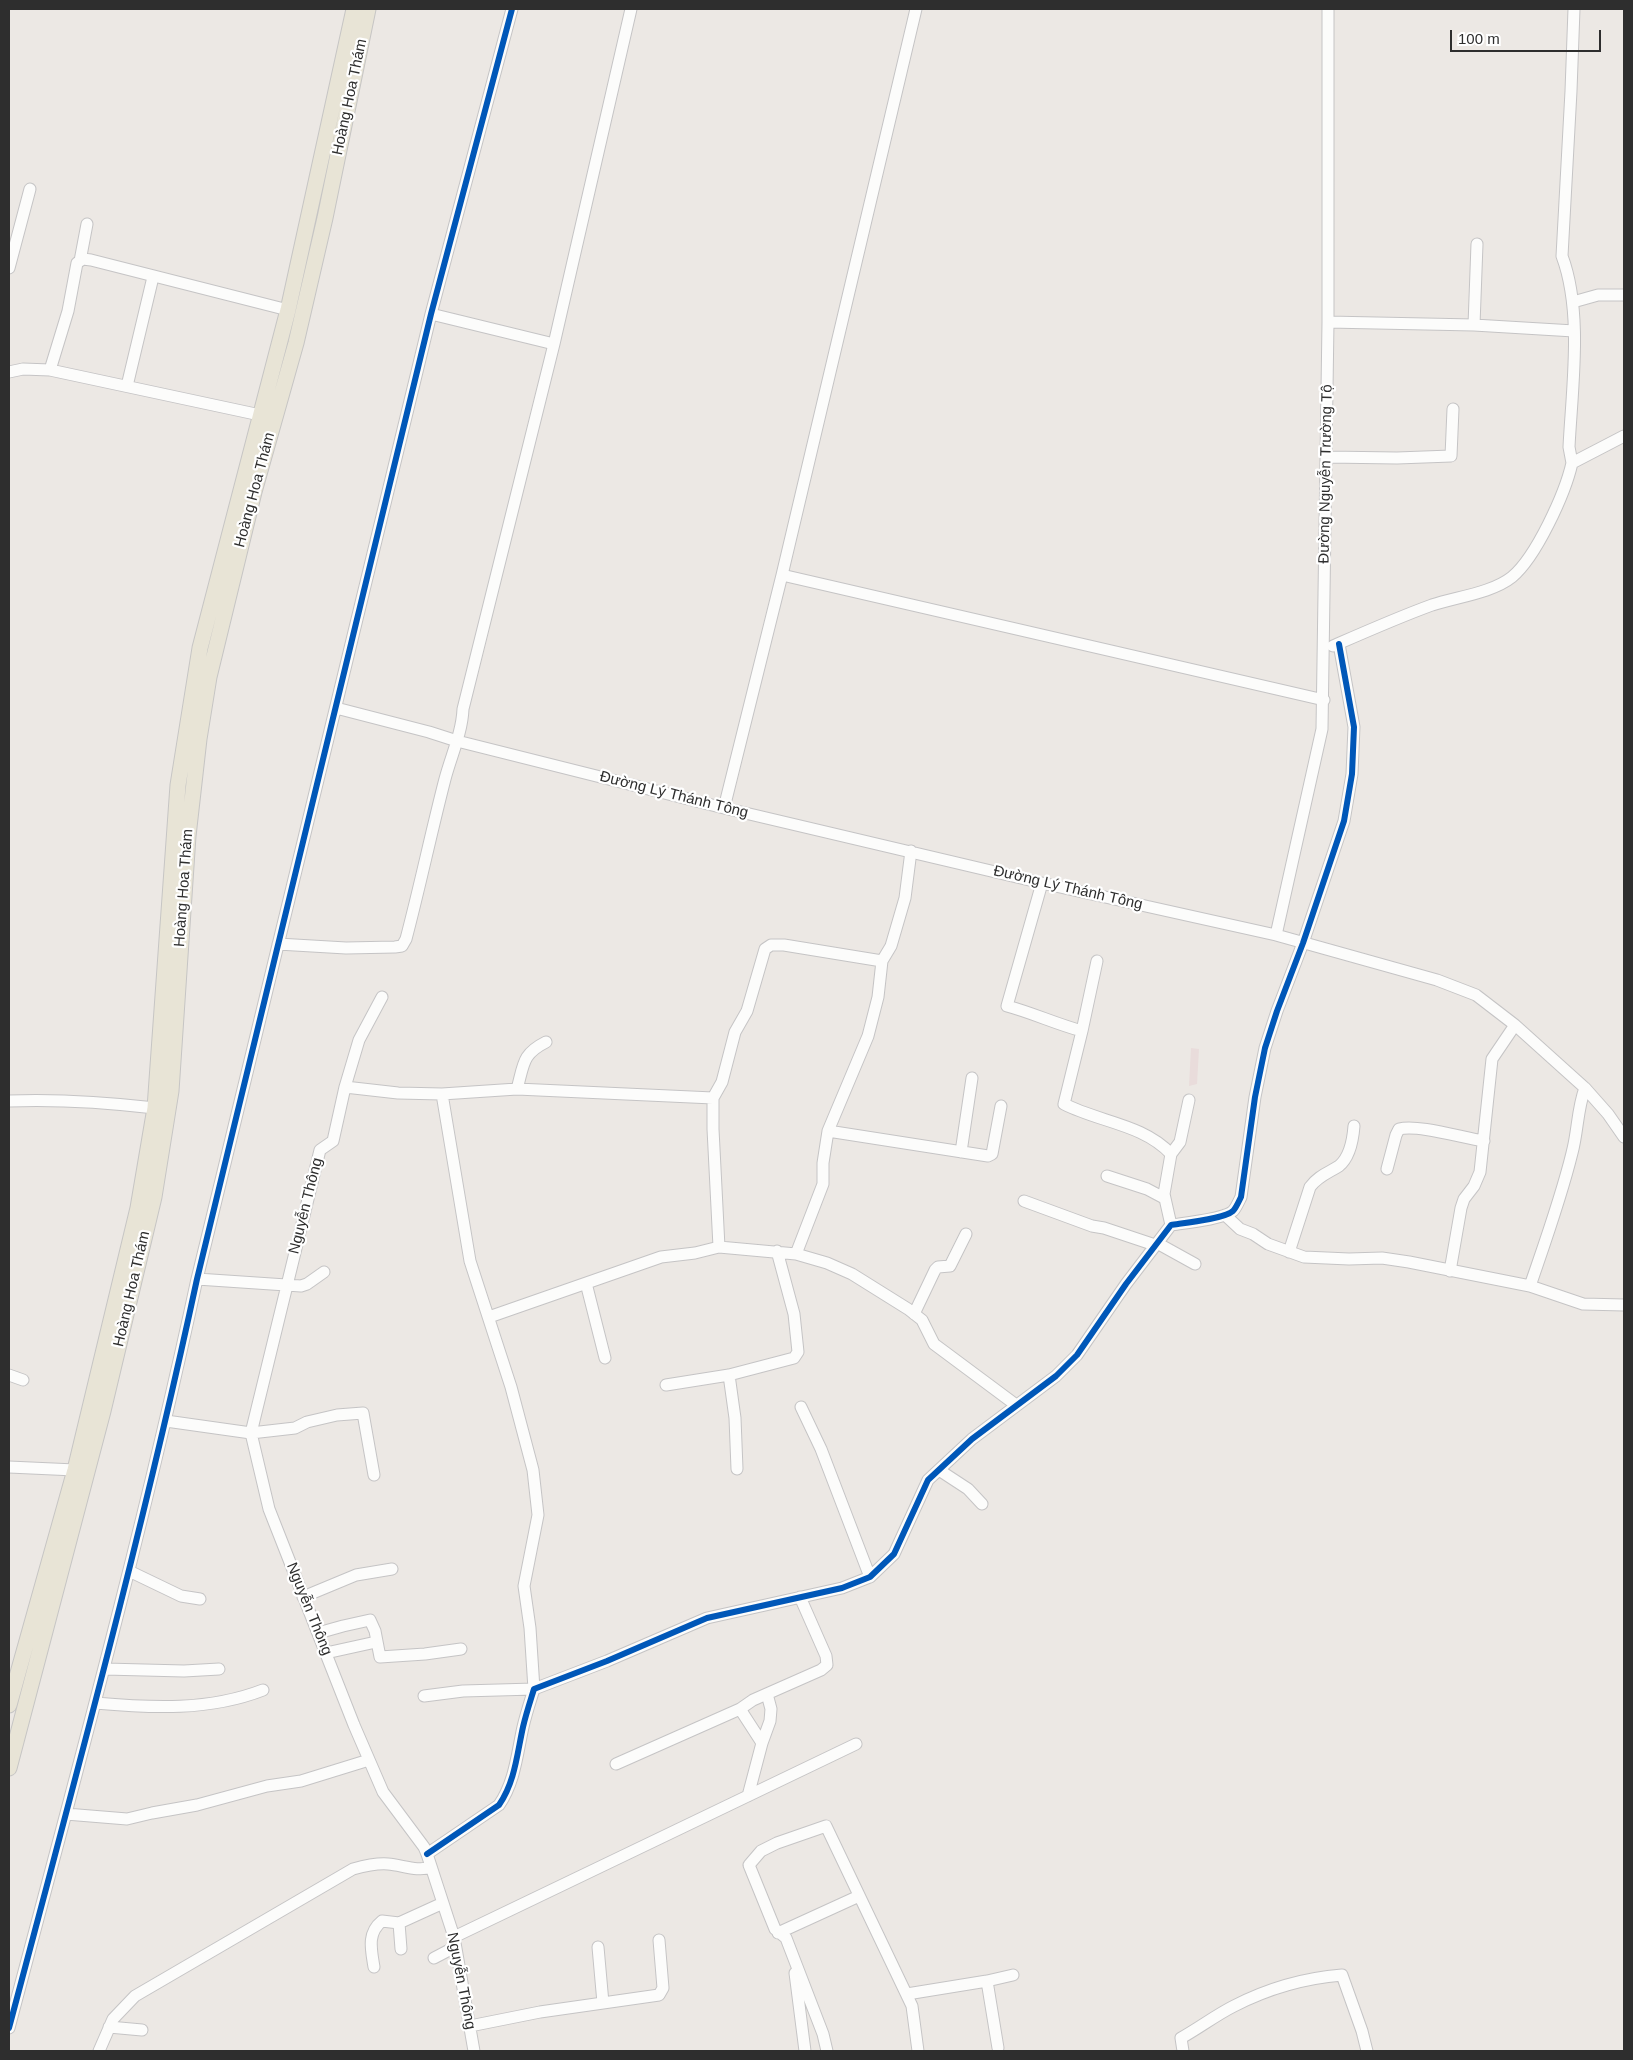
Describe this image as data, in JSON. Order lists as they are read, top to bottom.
{
  "streets": {
    "main road": ["Hoàng Hoa Thám"],
    "street": ["Đường Nguyễn Trường Tộ", "Đường Lý Thánh Tông", "Nguyễn Thông"]
  },
  "crossings": [
    ["Đường Nguyễn Trường Tộ", "Đường Lý Thánh Tông"]
  ],
  "scale_bar": "100 m"
}
